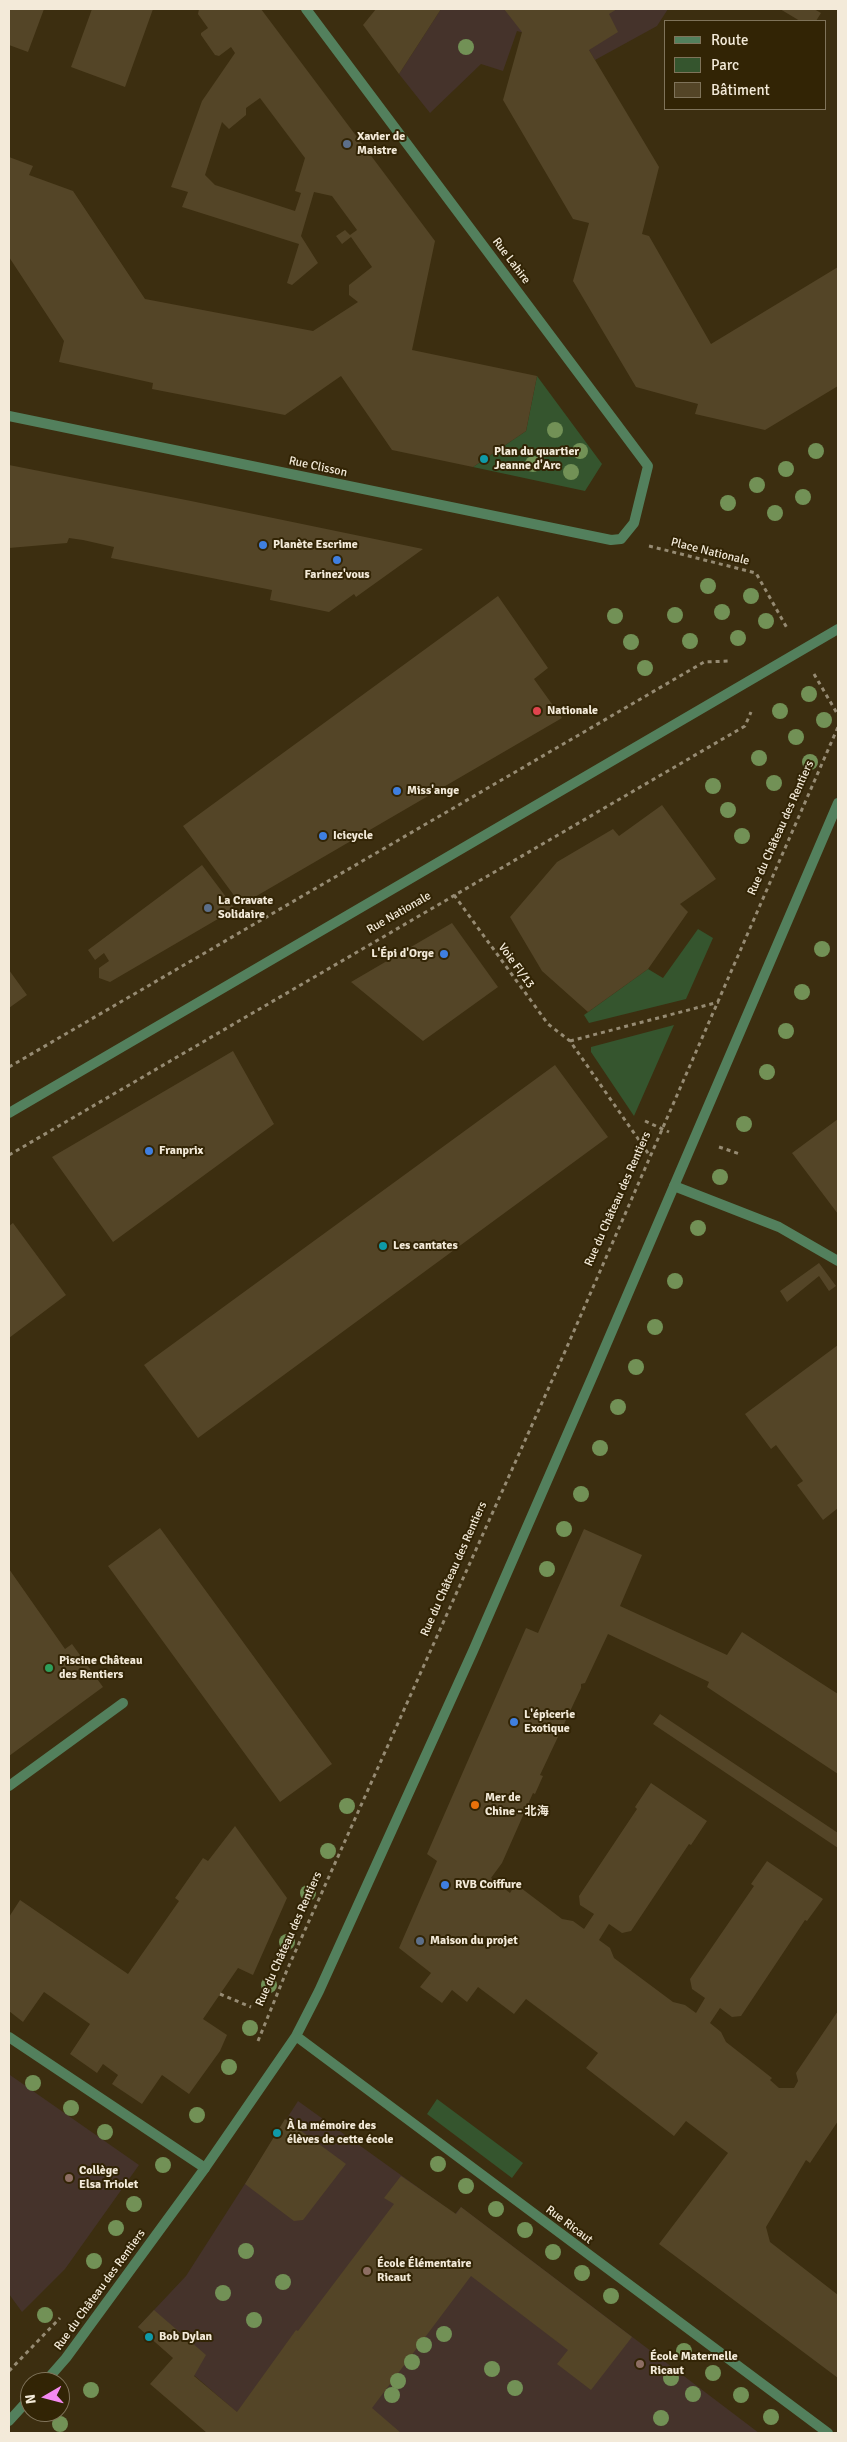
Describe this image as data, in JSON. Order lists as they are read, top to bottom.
{
  "streets": {
    "street": [
      "Rue Lahire",
      "Rue Clisson",
      "Rue du Château des Rentiers",
      "Rue Nationale",
      "Rue Ricaut"
    ],
    "path": ["Place Nationale", "Voie FI/13"]
  },
  "crossings": [
    ["Rue Lahire", "Rue Clisson"],
    ["Rue Lahire", "Place Nationale"],
    ["Rue Clisson", "Place Nationale"],
    ["Rue du Château des Rentiers", "Voie FI/13"],
    ["Rue du Château des Rentiers", "Rue Ricaut"],
    ["Rue Nationale", "Voie FI/13"]
  ],
  "places": [
    "Xavier de Maistre",
    "Plan du quartier Jeanne d'Arc",
    "Planète Escrime",
    "Farinez'vous",
    "Nationale",
    "Miss'ange",
    "Icicycle",
    "La Cravate Solidaire",
    "L'Épi d'Orge",
    "Franprix",
    "Les cantates",
    "Piscine Château des Rentiers",
    "L'épicerie Exotique",
    "Mer de Chine - 北海",
    "RVB Coiffure",
    "Maison du projet",
    "À la mémoire des élèves de cette école",
    "Collège Elsa Triolet",
    "École Élémentaire Ricaut",
    "Bob Dylan",
    "École Maternelle Ricaut"
  ],
  "legend": ["Route", "Parc", "Bâtiment"],
  "north": "left"
}
